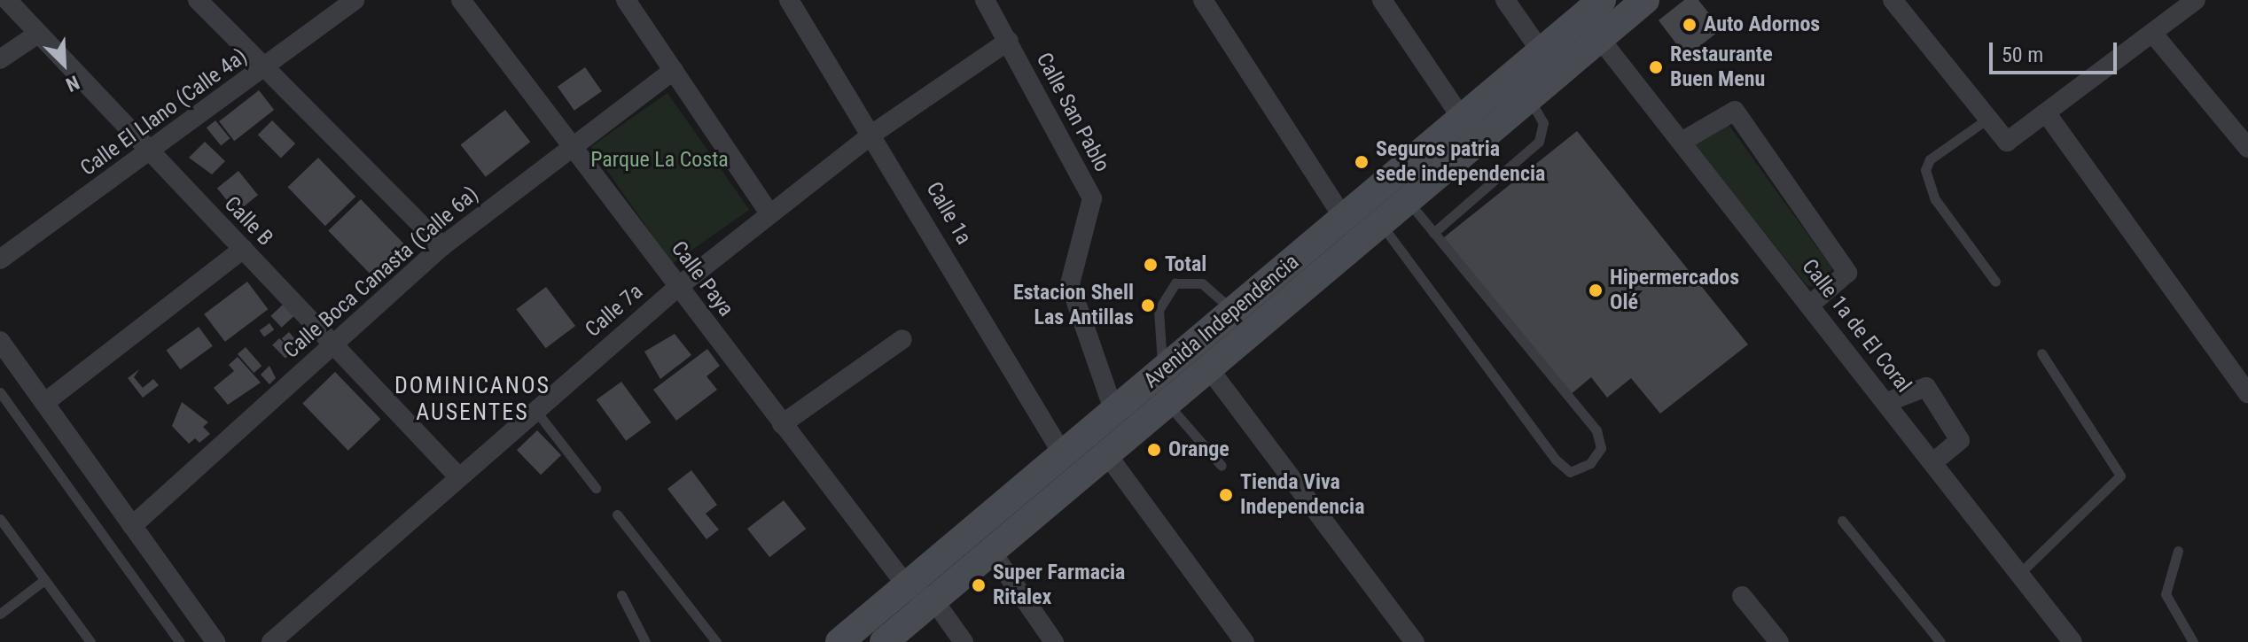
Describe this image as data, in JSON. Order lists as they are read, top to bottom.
{
  "streets": {
    "main road": ["Avenida Independencia"],
    "street": [
      "Calle El Llano (Calle 4a)",
      "Calle San Pablo",
      "Calle 1a",
      "Calle B",
      "Calle Boca Canasta (Calle 6a)",
      "Calle Paya",
      "Calle 7a",
      "Calle 1a de El Coral"
    ]
  },
  "crossings": [
    ["Calle El Llano (Calle 4a)", "Calle B"],
    ["Calle San Pablo", "Calle 7a"],
    ["Calle San Pablo", "Avenida Independencia"],
    ["Calle 1a", "Calle 7a"],
    ["Calle 1a", "Avenida Independencia"],
    ["Calle B", "Calle Boca Canasta (Calle 6a)"],
    ["Calle B", "Calle 7a"],
    ["Calle Boca Canasta (Calle 6a)", "Calle Paya"],
    ["Calle Paya", "Calle 7a"],
    ["Calle Paya", "Avenida Independencia"],
    ["Avenida Independencia", "Calle 1a de El Coral"]
  ],
  "districts": ["DOMINICANOS AUSENTES"],
  "parks": ["Parque La Costa"],
  "places": [
    "Auto Adornos",
    "Restaurante Buen Menu",
    "Seguros patria sede independencia",
    "Total",
    "Hipermercados Olé",
    "Estacion Shell Las Antillas",
    "Orange",
    "Tienda Viva Independencia",
    "Super Farmacia Ritalex"
  ],
  "scale_bar": "50 m",
  "north": "bottom right"
}
